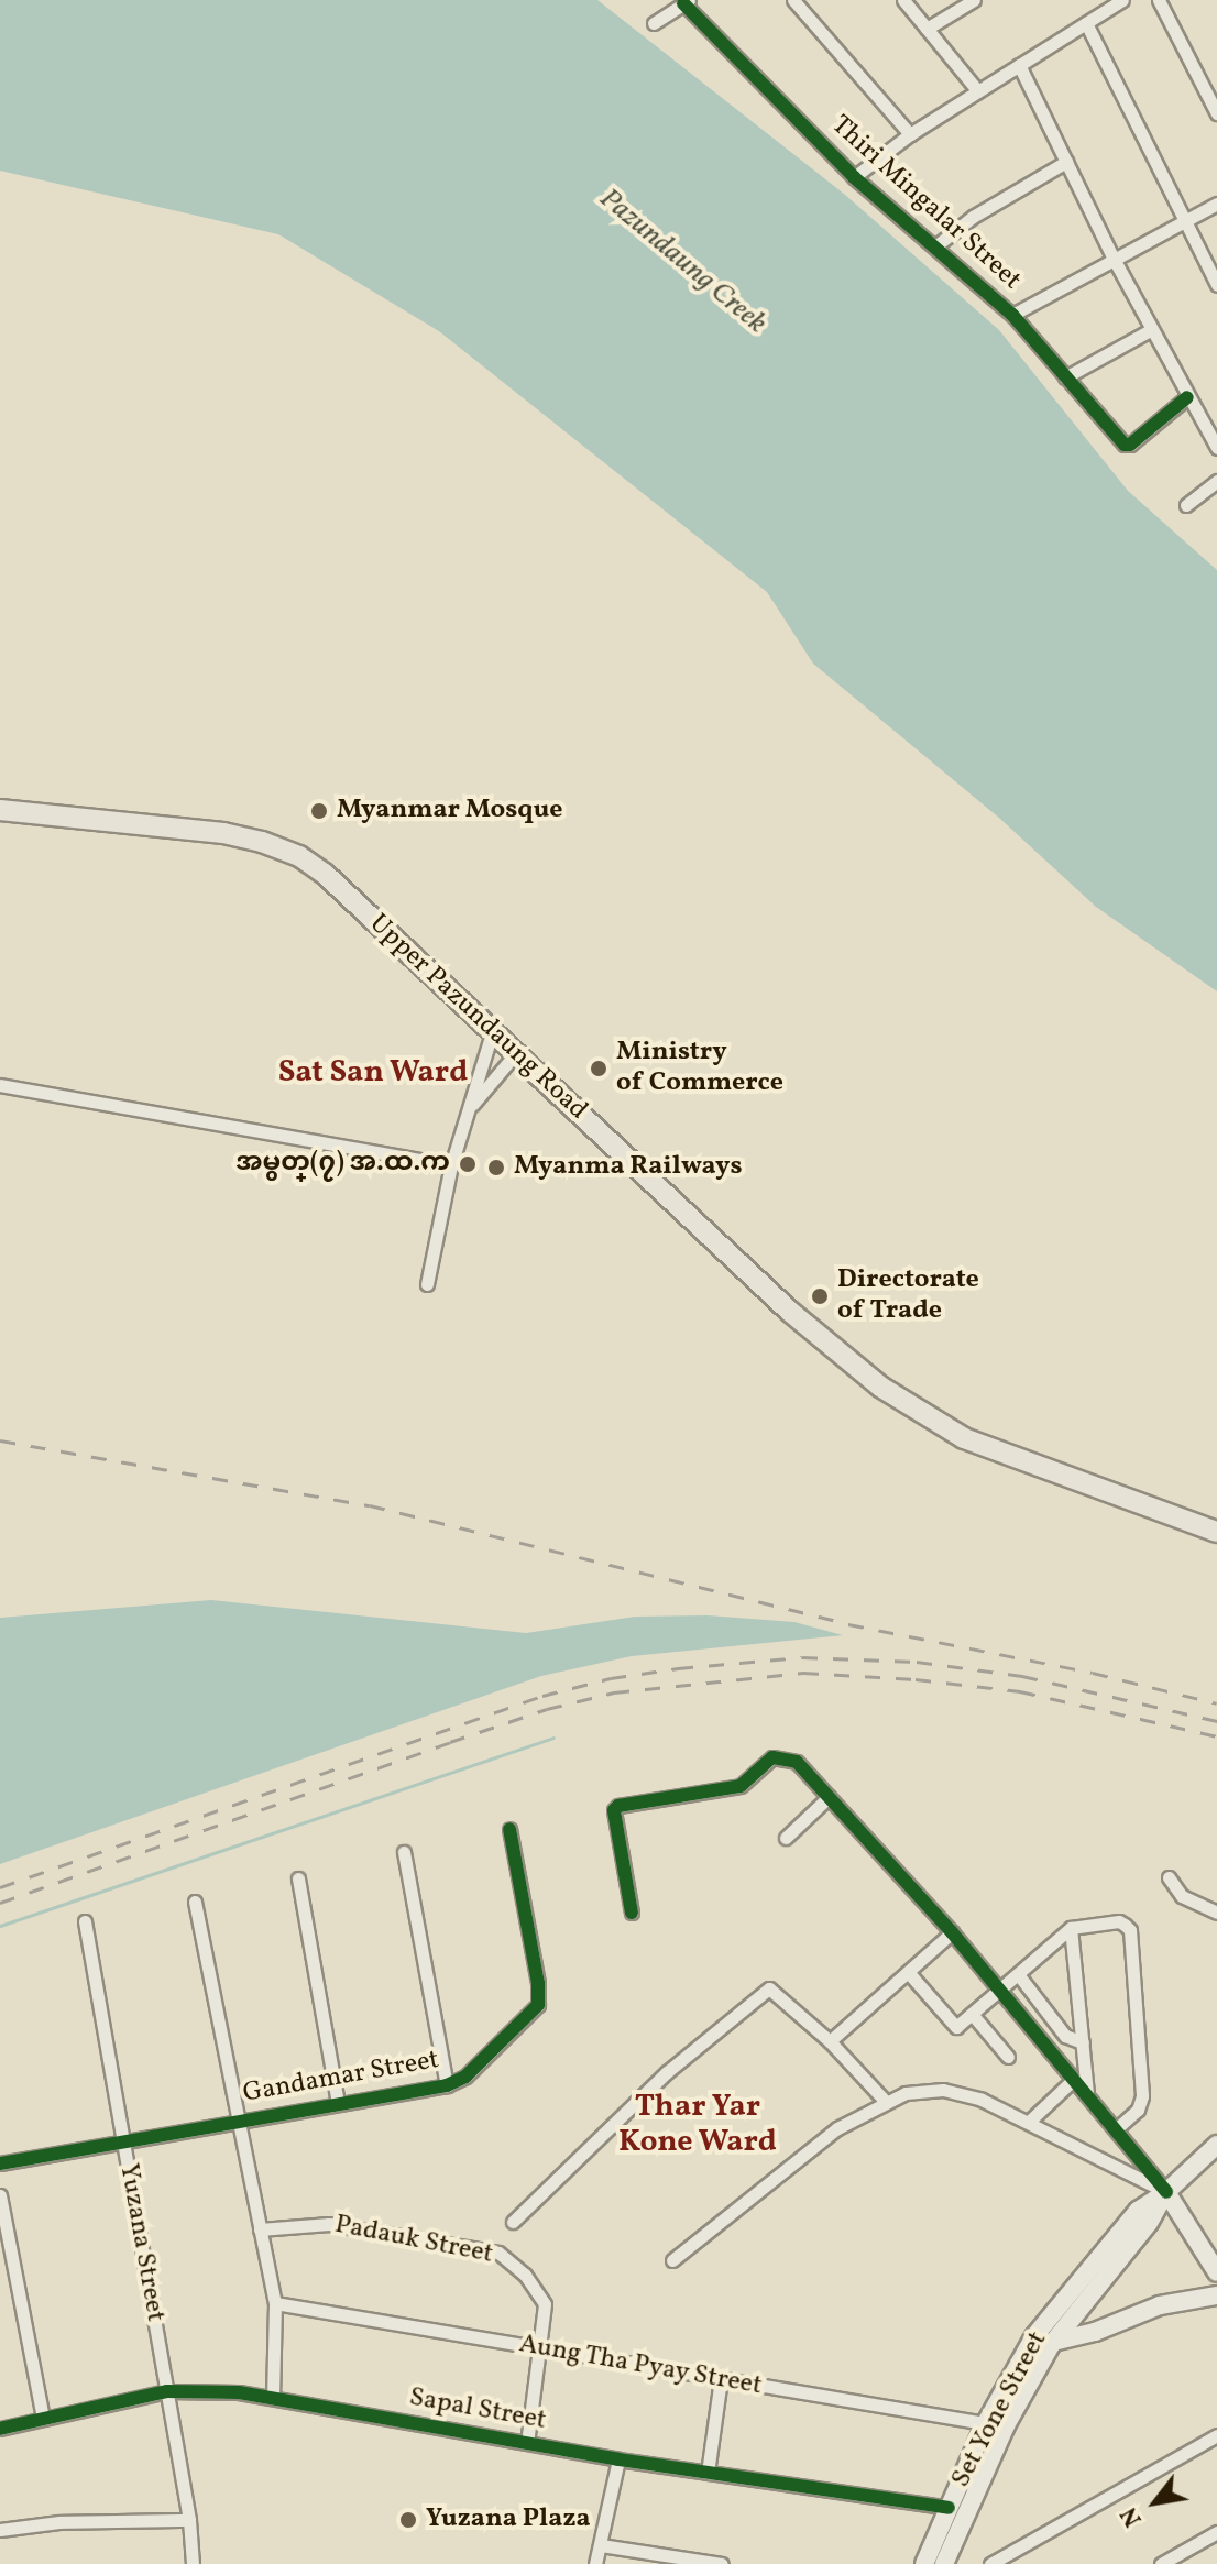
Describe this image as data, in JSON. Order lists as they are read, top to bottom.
{
  "streets": {
    "main road": ["Upper Pazundaung Road", "Set Yone Street"],
    "street": [
      "Thiri Mingalar Street",
      "Gandamar Street",
      "Padauk Street",
      "Yuzana Street",
      "Aung Tha Pyay Street",
      "Sapal Street"
    ]
  },
  "crossings": [
    ["Gandamar Street", "Yuzana Street"],
    ["Padauk Street", "Aung Tha Pyay Street"],
    ["Yuzana Street", "Sapal Street"],
    ["Aung Tha Pyay Street", "Set Yone Street"],
    ["Sapal Street", "Set Yone Street"]
  ],
  "districts": ["Sat San Ward", "Thar Yar Kone Ward"],
  "water": ["Pazundaung Creek"],
  "places": [
    "Myanmar Mosque",
    "Ministry of Commerce",
    "အမွတ္(၇) အ.ထ.က",
    "Myanma Railways",
    "Directorate of Trade",
    "Yuzana Plaza"
  ],
  "north": "bottom left"
}
